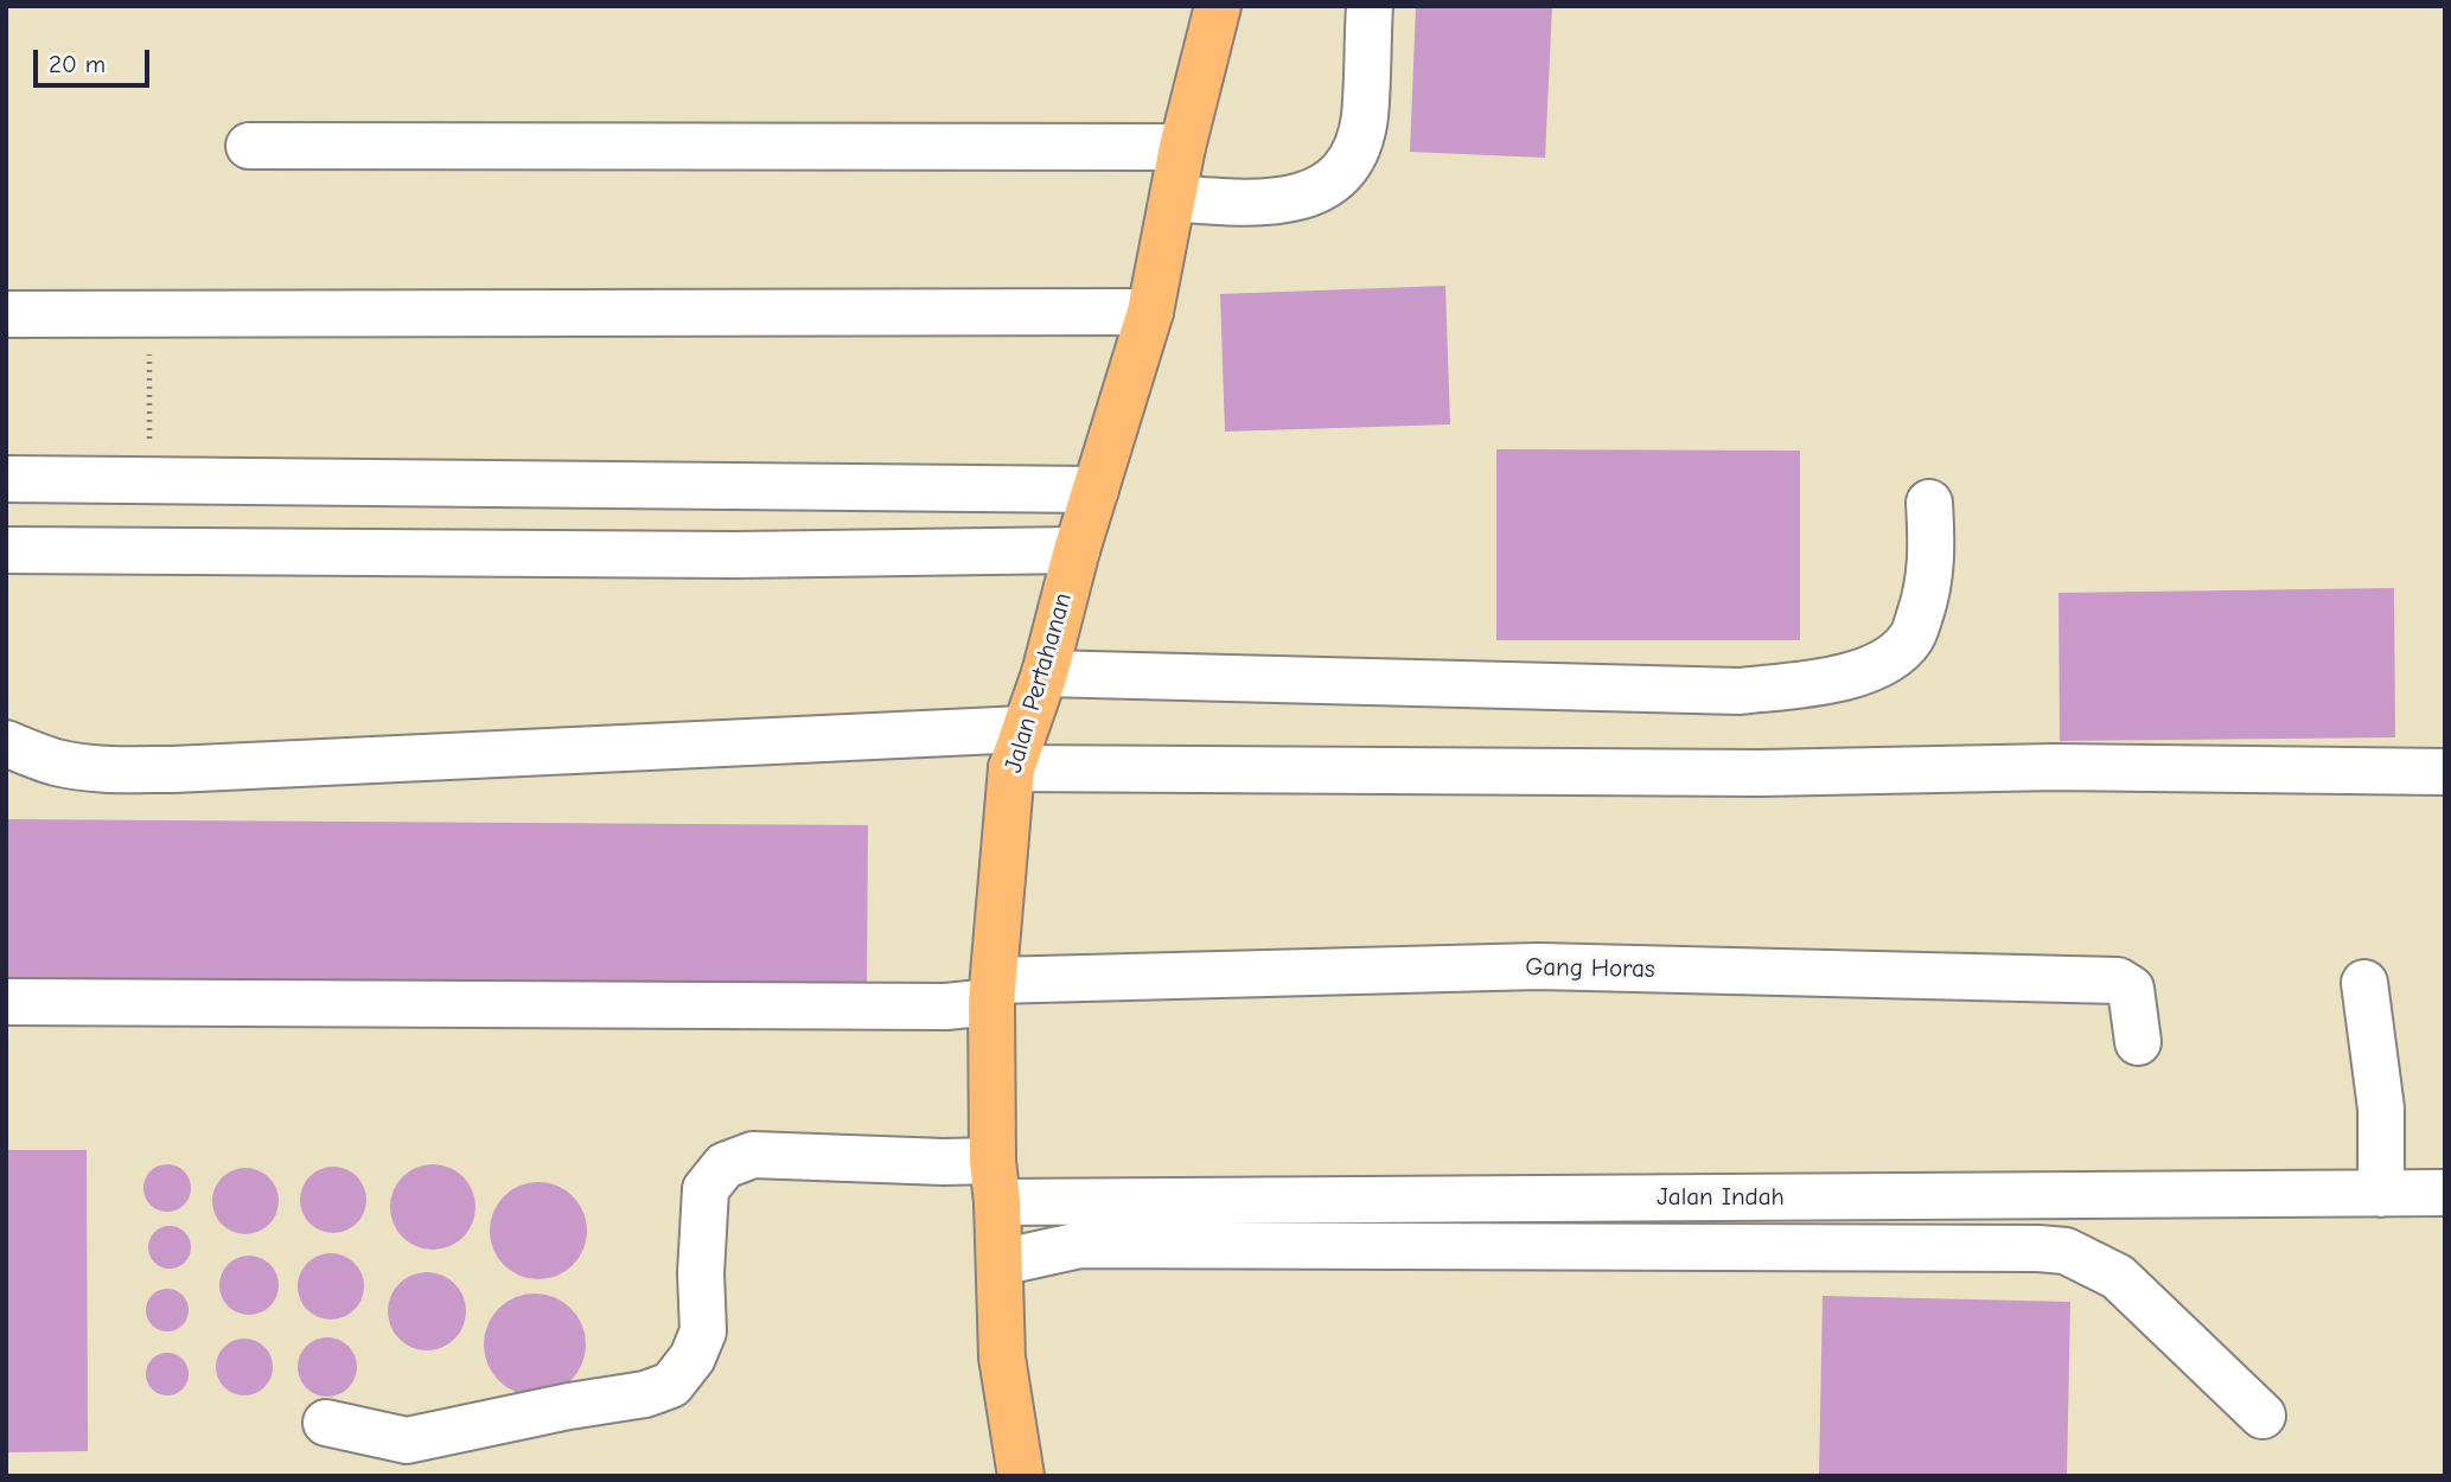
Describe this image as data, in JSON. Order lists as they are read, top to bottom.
{
  "streets": {
    "main road": ["Jalan Pertahanan"],
    "street": ["Gang Horas", "Jalan Indah"]
  },
  "crossings": [
    ["Jalan Pertahanan", "Gang Horas"],
    ["Jalan Pertahanan", "Jalan Indah"]
  ],
  "scale_bar": "20 m"
}
